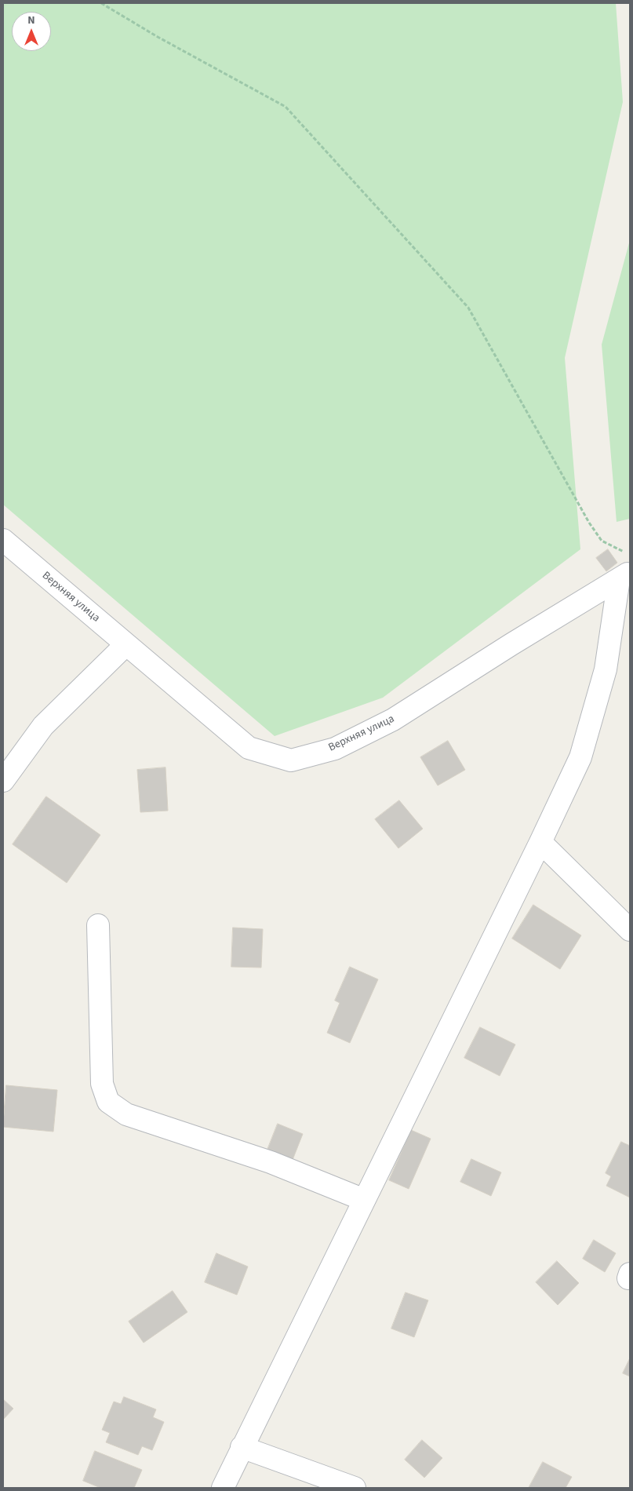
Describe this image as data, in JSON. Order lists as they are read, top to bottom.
{
  "streets": {
    "street": ["Верхняя улица"]
  },
  "north": "top"
}
